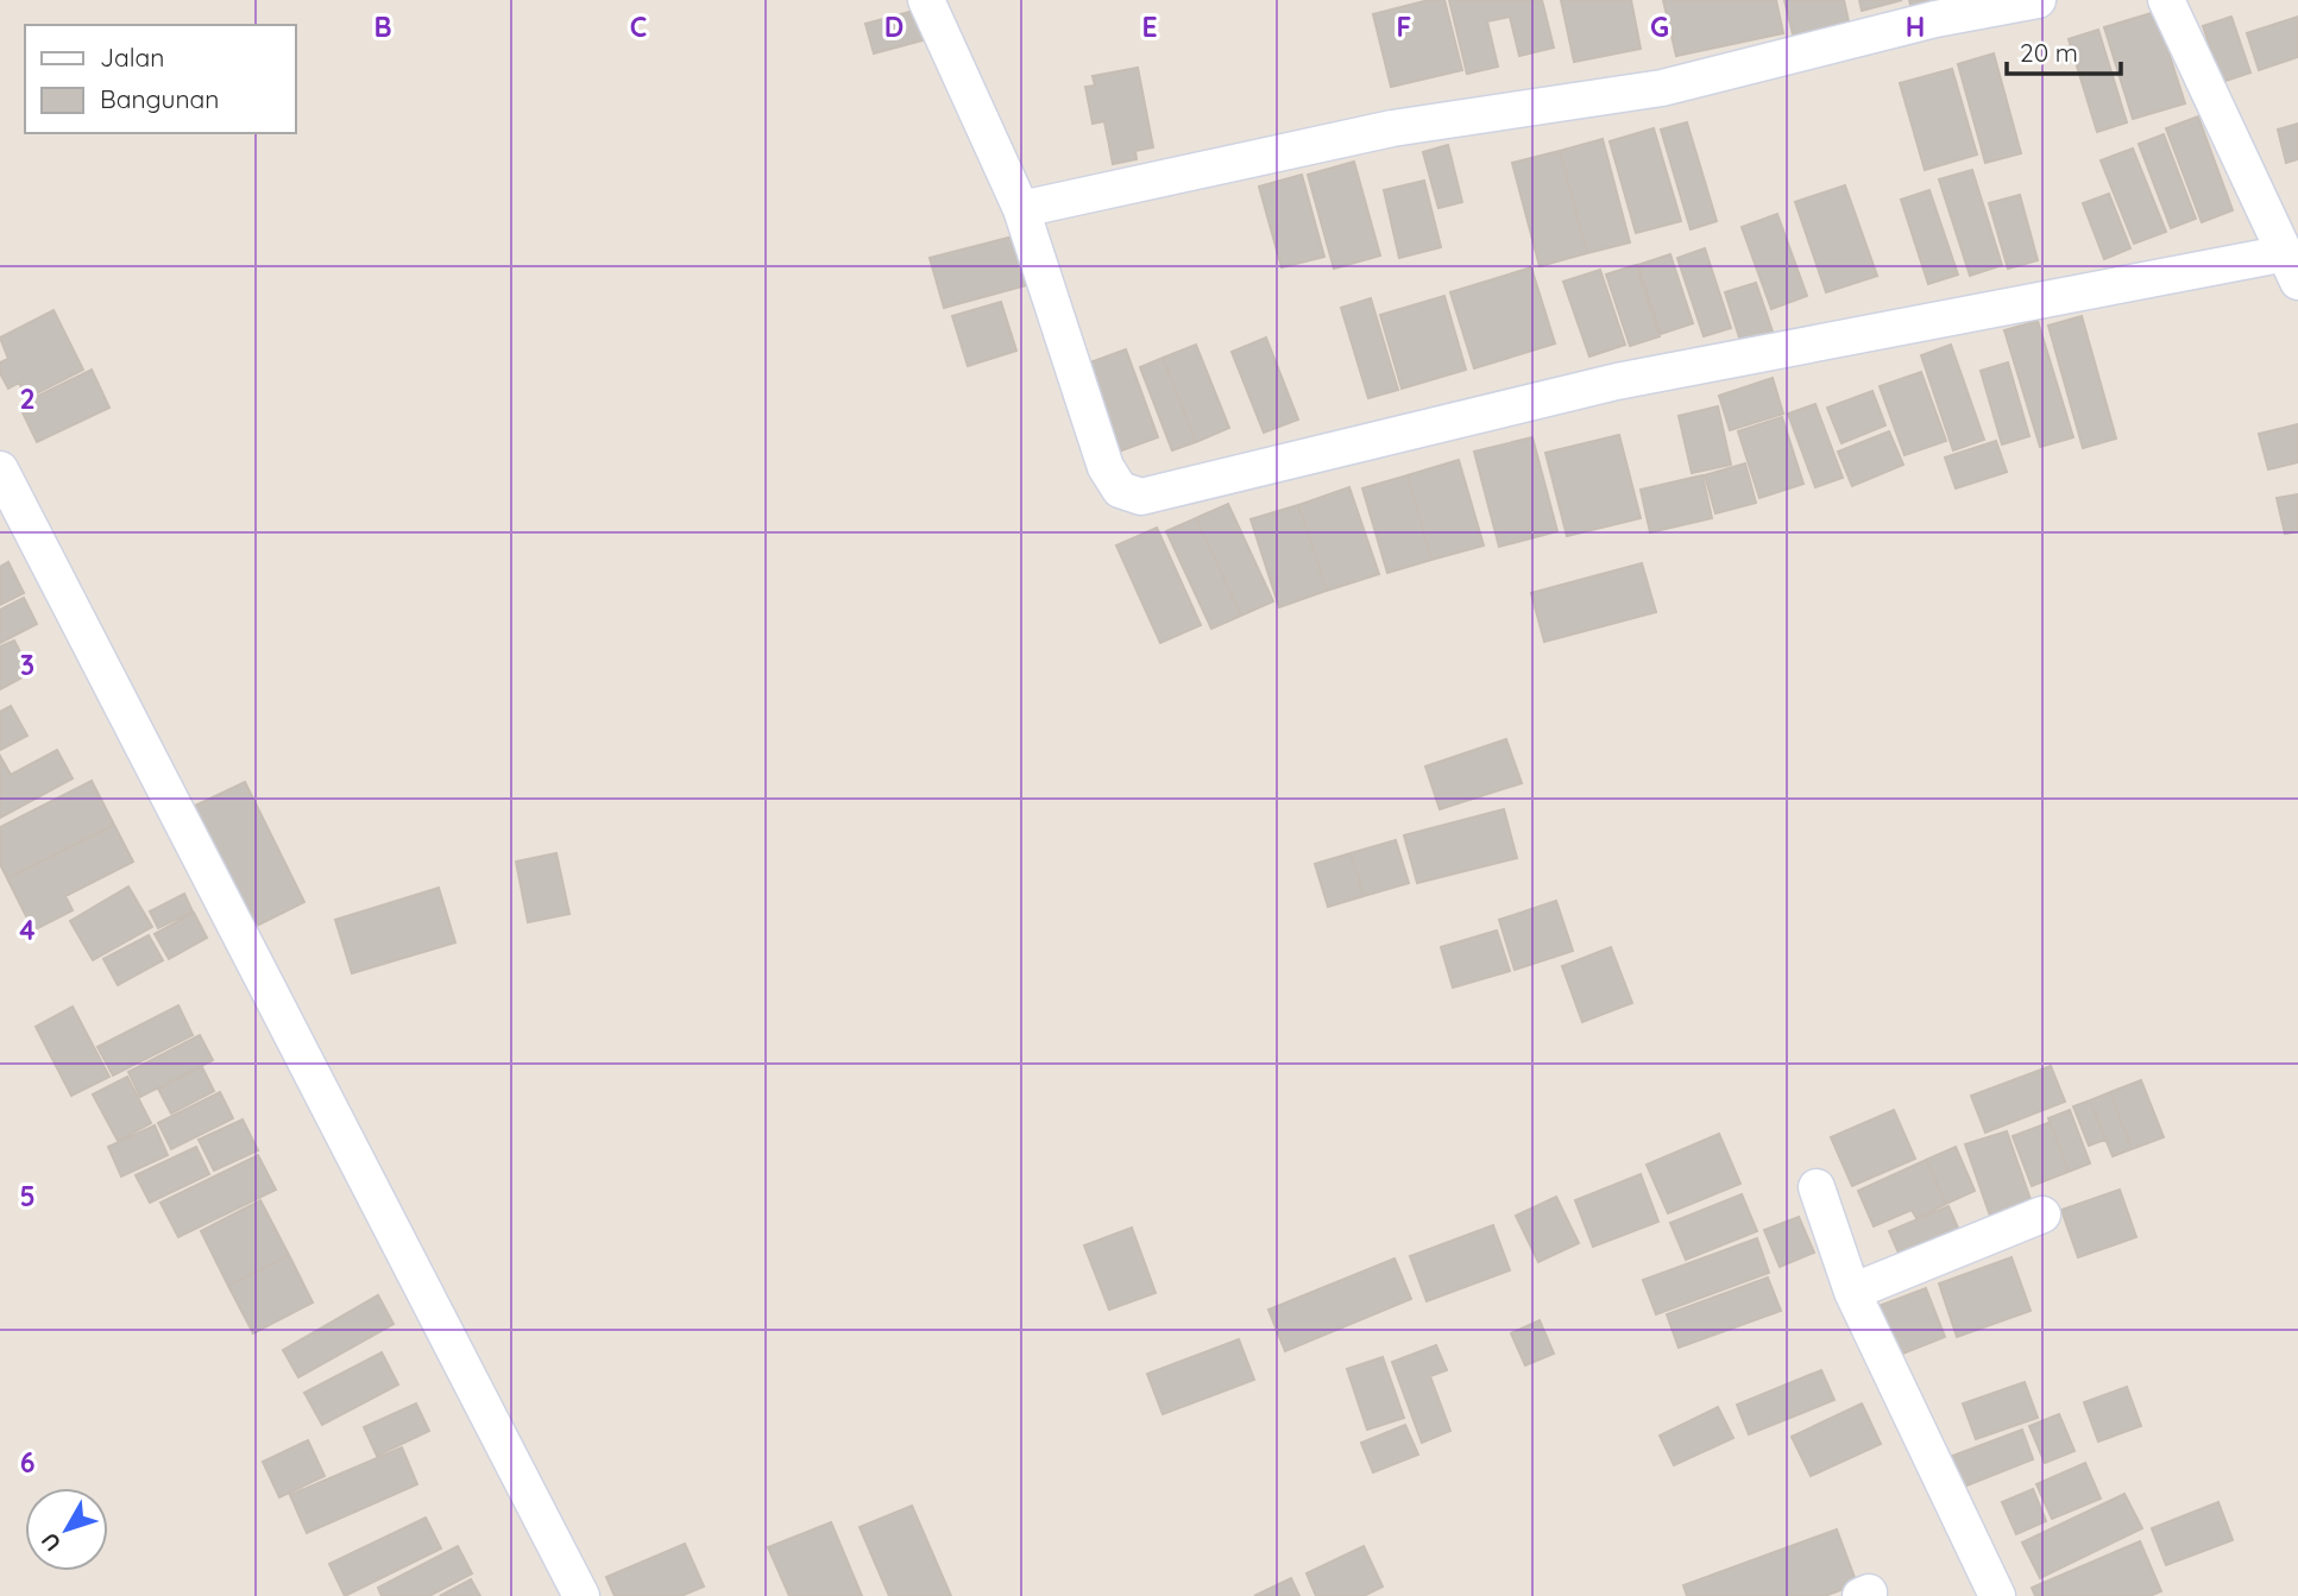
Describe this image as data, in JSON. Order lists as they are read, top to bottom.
{
  "legend": ["Jalan", "Bangunan"],
  "scale_bar": "20 m",
  "north": "bottom left",
  "grid": {
    "columns": [
      "B",
      "C",
      "D",
      "E",
      "F",
      "G",
      "H"
    ],
    "rows": [
      "2",
      "3",
      "4",
      "5",
      "6"
    ]
  }
}
